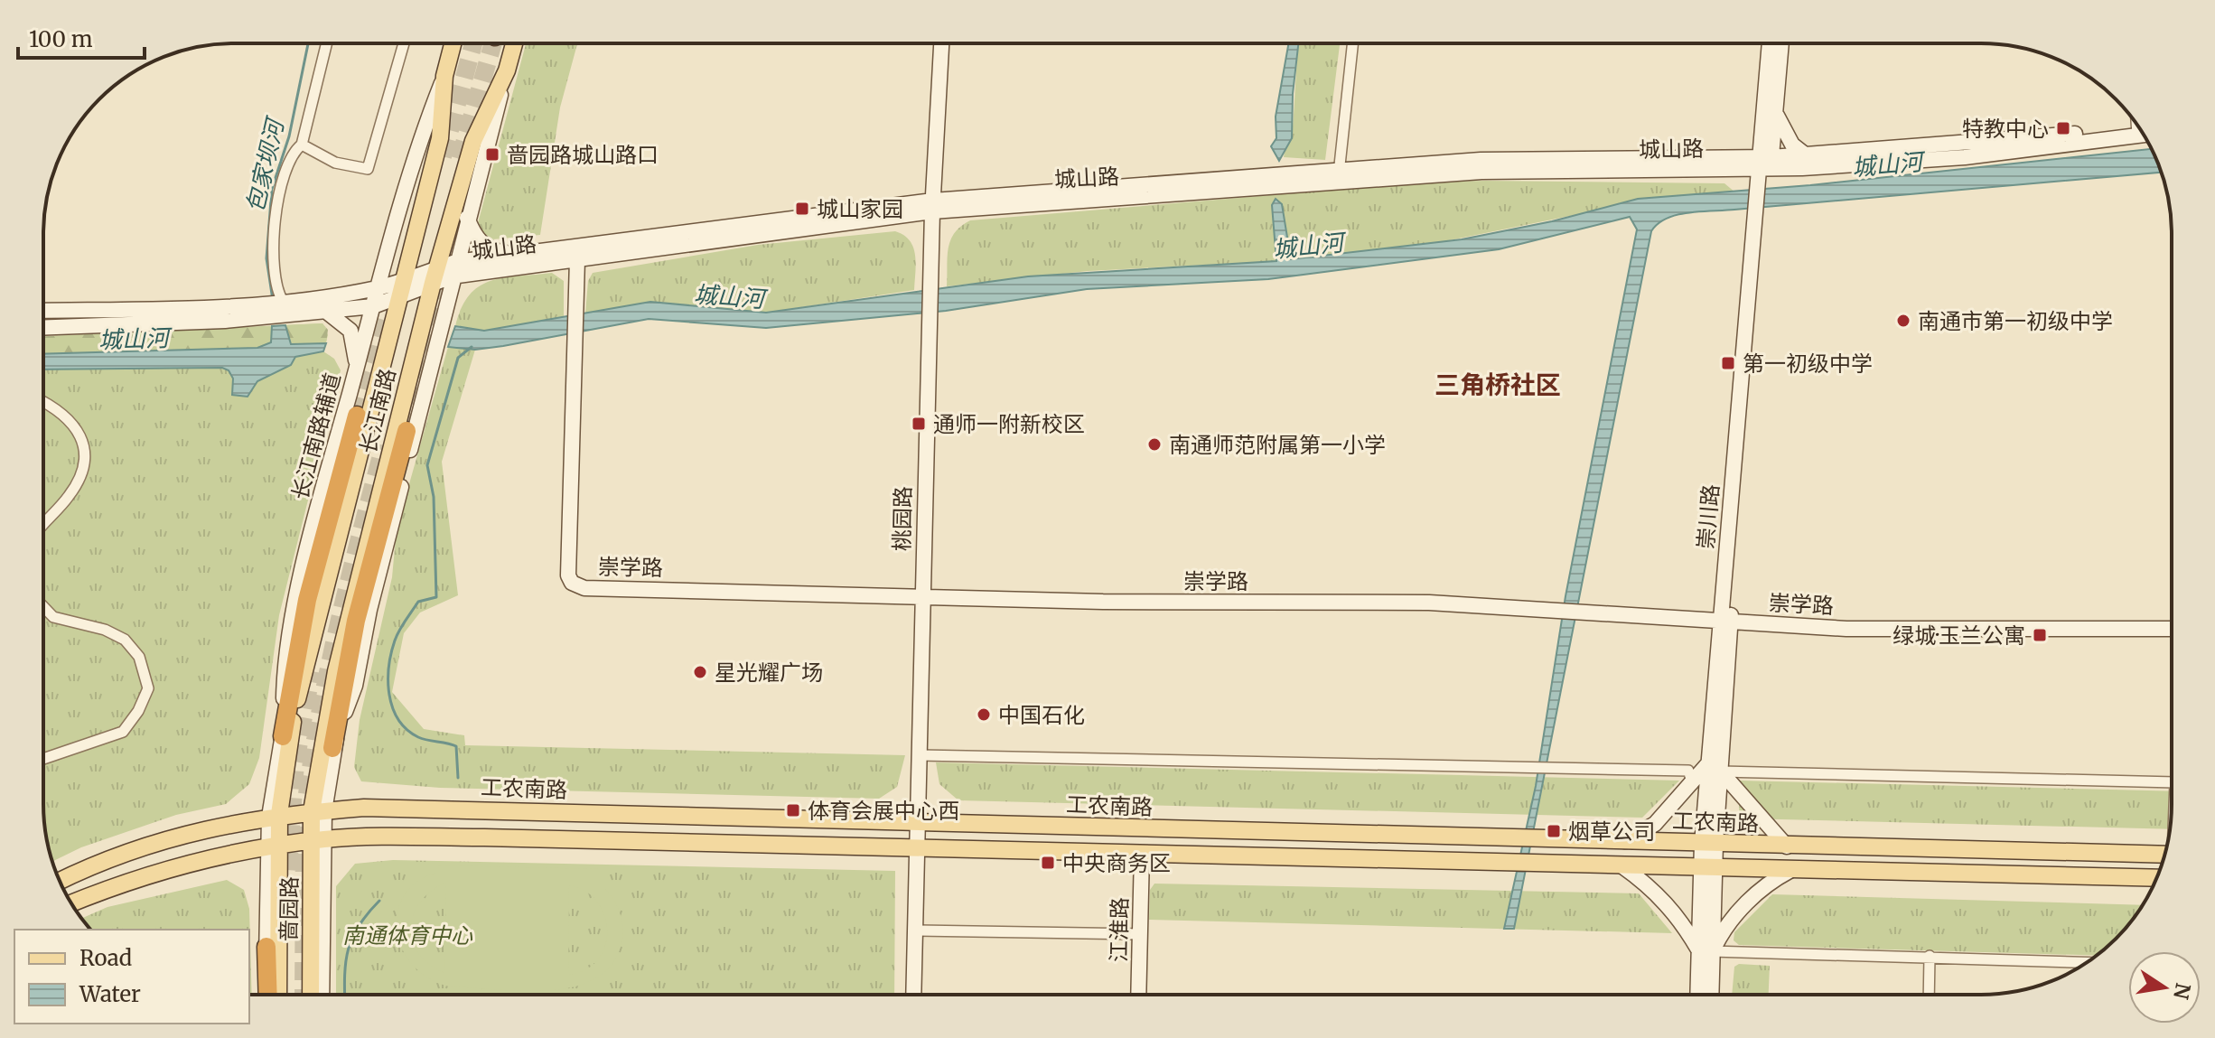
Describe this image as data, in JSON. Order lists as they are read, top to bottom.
{
  "streets": {
    "main road": [
      "城山路",
      "长江南路",
      "长江南路辅道",
      "崇川路",
      "桃园路",
      "崇学路",
      "工农南路",
      "啬园路",
      "江淮路"
    ]
  },
  "crossings": [
    ["城山路", "长江南路"],
    ["城山路", "长江南路辅道"],
    ["城山路", "崇川路"],
    ["城山路", "桃园路"],
    ["城山路", "崇学路"],
    ["长江南路", "长江南路辅道"],
    ["长江南路", "工农南路"],
    ["长江南路", "啬园路"],
    ["长江南路辅道", "工农南路"],
    ["长江南路辅道", "啬园路"],
    ["崇川路", "崇学路"],
    ["崇川路", "工农南路"],
    ["桃园路", "崇学路"],
    ["桃园路", "工农南路"],
    ["工农南路", "啬园路"]
  ],
  "districts": ["三角桥社区"],
  "water": ["城山河", "包家坝河"],
  "parks": ["南通体育中心"],
  "places": {
    "transit": [
      "特教中心",
      "啬园路城山路口",
      "城山家园",
      "第一初级中学",
      "通师一附新校区",
      "绿城·玉兰公寓",
      "体育会展中心西",
      "烟草公司",
      "中央商务区"
    ],
    "other": [
      "南通市第一初级中学",
      "南通师范附属第一小学",
      "星光耀广场",
      "中国石化"
    ]
  },
  "legend": ["Road", "Water"],
  "scale_bar": "100 m",
  "north": "right"
}
